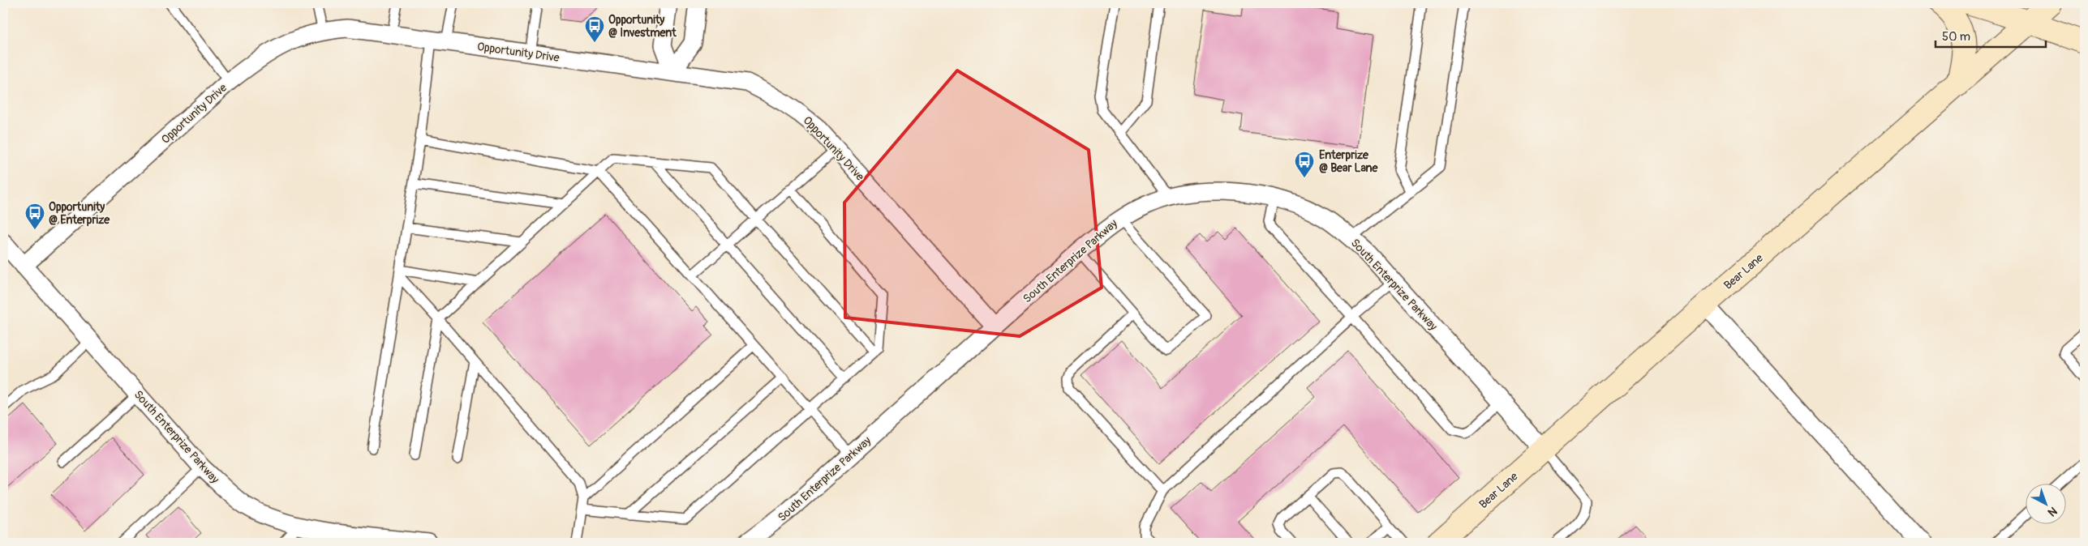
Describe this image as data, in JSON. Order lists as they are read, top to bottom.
{
  "streets": {
    "street": ["Opportunity Drive", "South Enterprize Parkway", "Bear Lane"]
  },
  "crossings": [
    ["Opportunity Drive", "South Enterprize Parkway"],
    ["South Enterprize Parkway", "Bear Lane"]
  ],
  "places": {
    "bus stop": ["Opportunity @ Investment", "Enterprize @ Bear Lane", "Opportunity @ Enterprize"]
  },
  "scale_bar": "50 m",
  "north": "bottom right"
}
